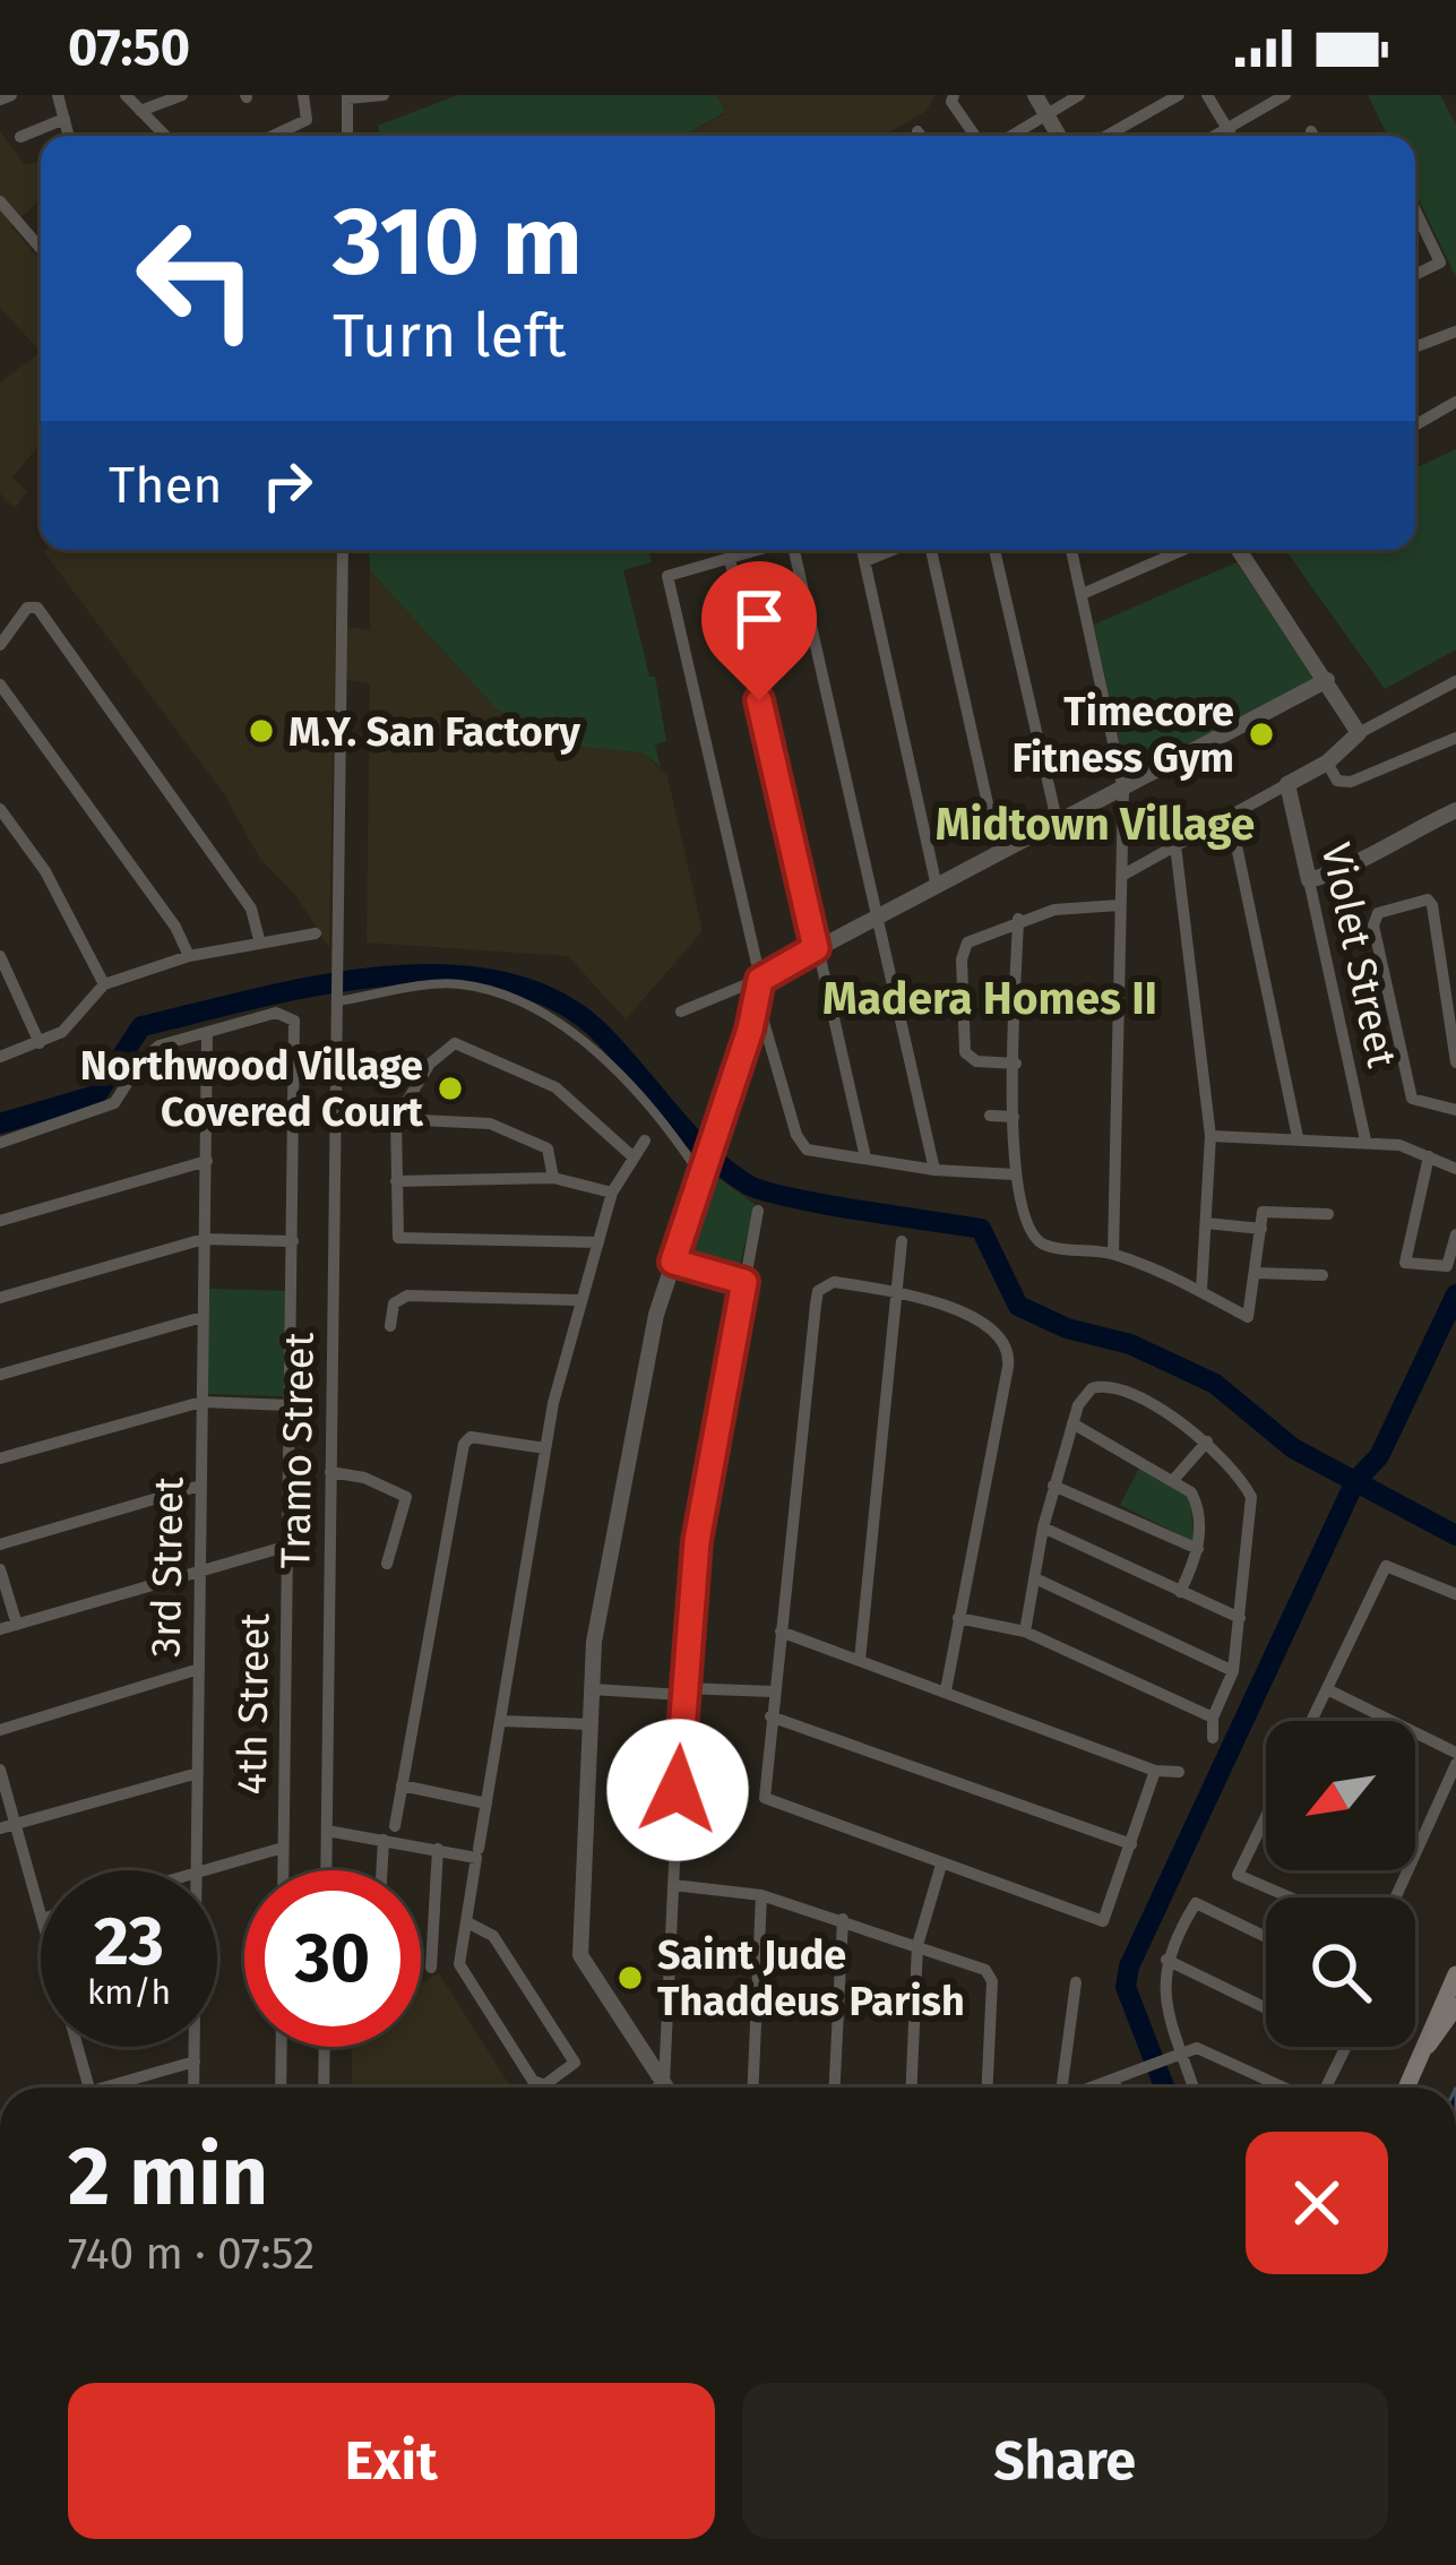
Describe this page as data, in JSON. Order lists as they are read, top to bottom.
{
  "streets": {
    "street": [
      "Violet Street",
      "Tramo Street",
      "3rd Street",
      "4th Street"
    ]
  },
  "crossings": [
    ["3rd Street", "4th Street"]
  ],
  "districts": ["Midtown Village", "Madera Homes II"],
  "places": [
    "M.Y. San Factory",
    "Timecore Fitness Gym",
    "Northwood Village Covered Court",
    "Saint Jude Thaddeus Parish"
  ],
  "north": "bottom left",
  "page": {
    "status": "07:50",
    "turn": ["310 m", "Turn left"],
    "then": "Then",
    "speed": "23 km/h",
    "limit": "30",
    "heading": ["2 min", "740 m · 07:52"],
    "buttons": ["Exit", "Share"]
  }
}
